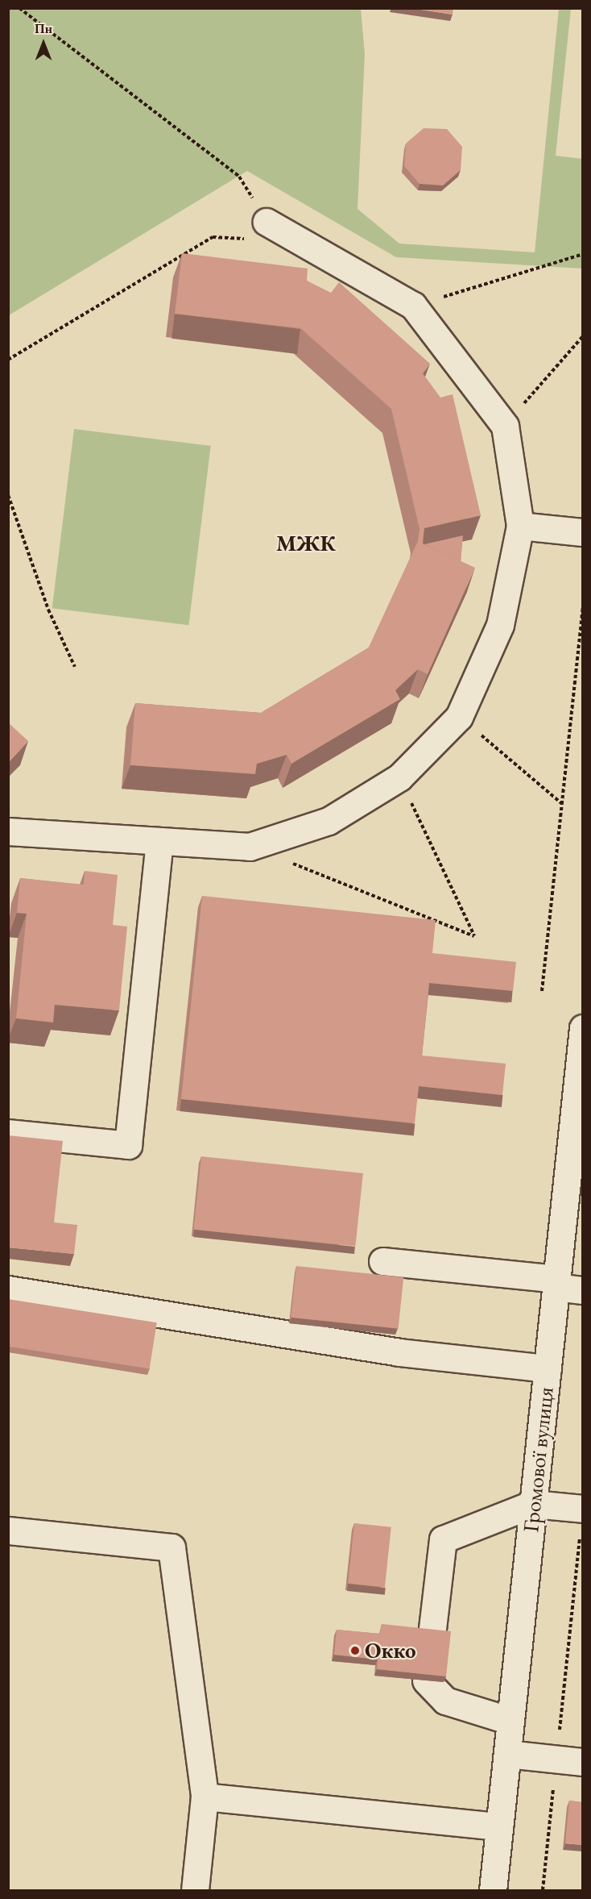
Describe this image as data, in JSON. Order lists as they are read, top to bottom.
{
  "streets": {
    "street": ["Громової вулиця"]
  },
  "districts": ["МЖК"],
  "places": ["Окко"],
  "north": "top"
}
